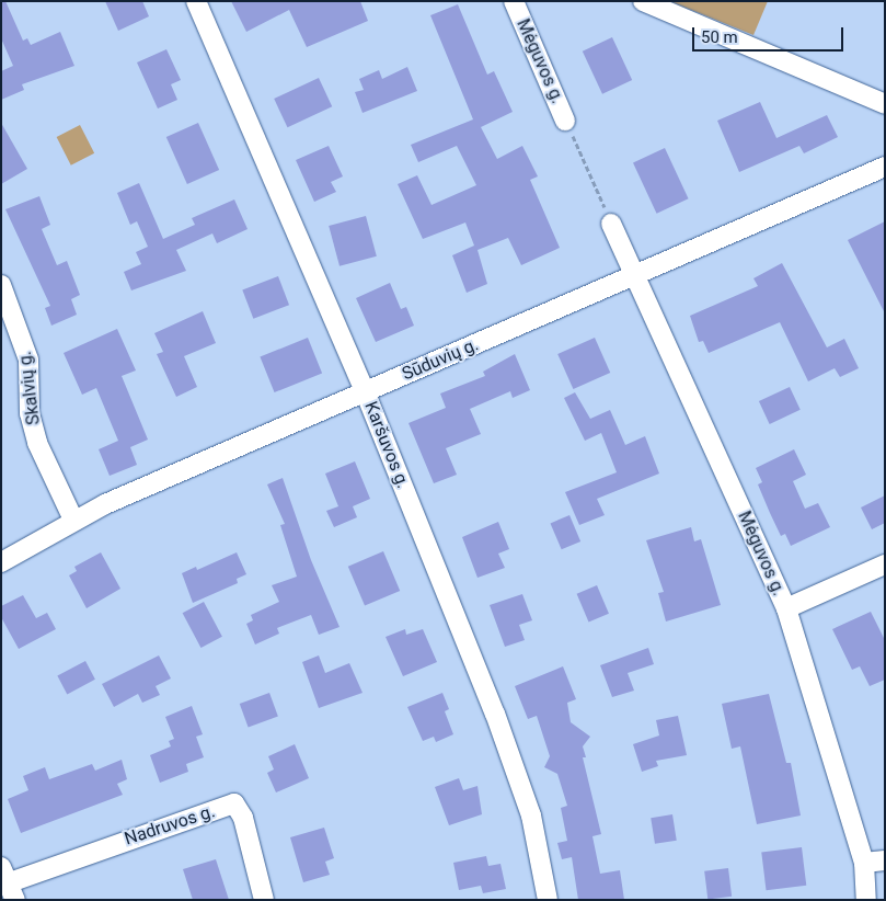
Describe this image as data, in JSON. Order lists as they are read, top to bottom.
{
  "streets": {
    "street": [
      "Mėguvos g.",
      "Sūduvių g.",
      "Skalvių g.",
      "Karšuvos g.",
      "Nadruvos g."
    ]
  },
  "crossings": [
    ["Mėguvos g.", "Sūduvių g."],
    ["Sūduvių g.", "Skalvių g."],
    ["Sūduvių g.", "Karšuvos g."]
  ],
  "scale_bar": "50 m"
}
